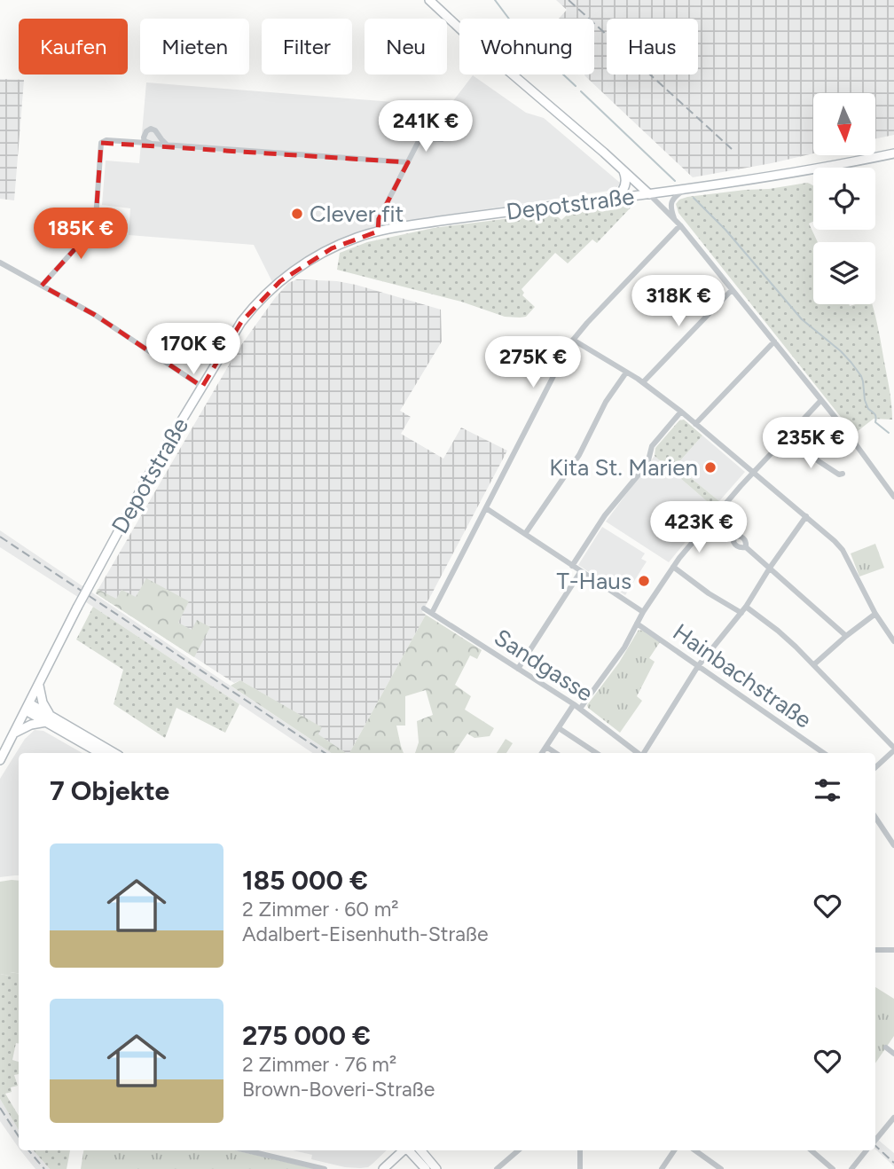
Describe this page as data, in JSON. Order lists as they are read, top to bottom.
{
  "streets": {
    "main road": ["Depotstraße"],
    "street": ["Sandgasse", "Hainbachstraße"]
  },
  "places": ["Clever fit", "Kita St. Marien", "T-Haus"],
  "north": "bottom",
  "page": {
    "chip": [
      "Kaufen",
      "Mieten",
      "Filter",
      "Neu",
      "Wohnung",
      "Haus"
    ],
    "price": [
      "241K €",
      "185K €",
      "318K €",
      "170K €",
      "275K €",
      "235K €",
      "423K €"
    ],
    "heading": "7 Objekte",
    "list": [
      {
        "name": "185 000 €",
        "note": "2 Zimmer · 60 m² · Adalbert-Eisenhuth-Straße"
      },
      {
        "name": "275 000 €",
        "note": "2 Zimmer · 76 m² · Brown-Boveri-Straße"
      }
    ]
  }
}
